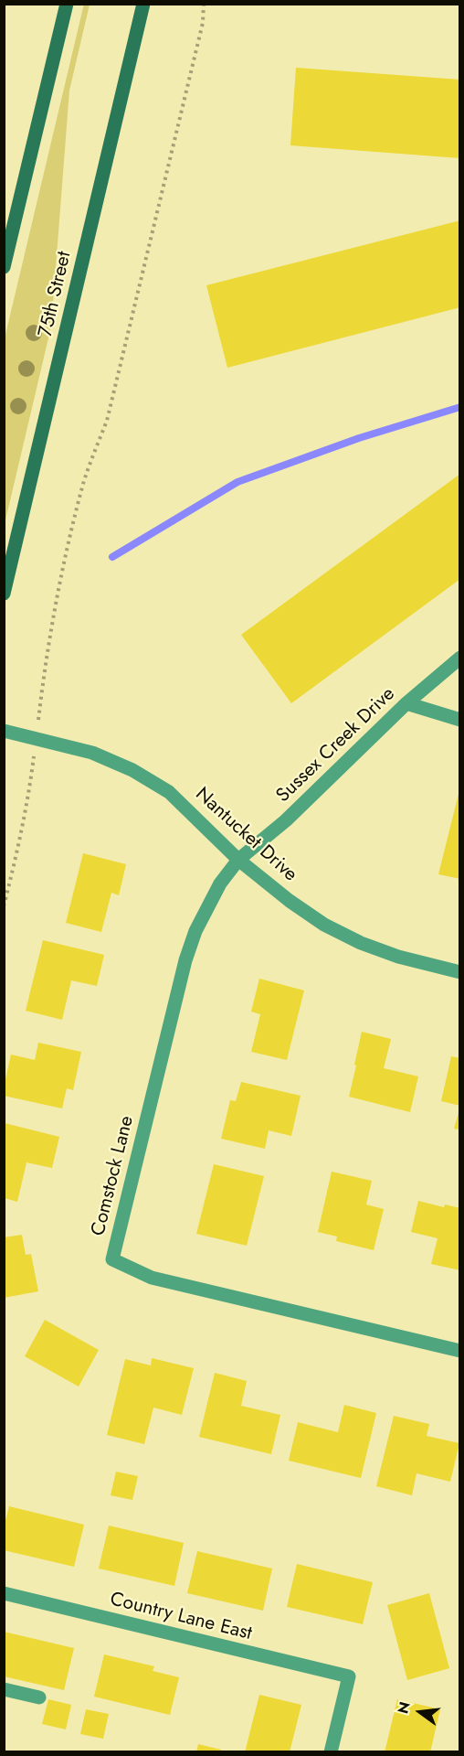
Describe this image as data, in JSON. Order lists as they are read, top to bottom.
{
  "streets": {
    "main road": ["75th Street"],
    "street": [
      "Sussex Creek Drive",
      "Nantucket Drive",
      "Comstock Lane",
      "Country Lane East"
    ]
  },
  "crossings": [
    ["Sussex Creek Drive", "Nantucket Drive"],
    ["Sussex Creek Drive", "Comstock Lane"],
    ["Nantucket Drive", "Comstock Lane"]
  ],
  "north": "left"
}
